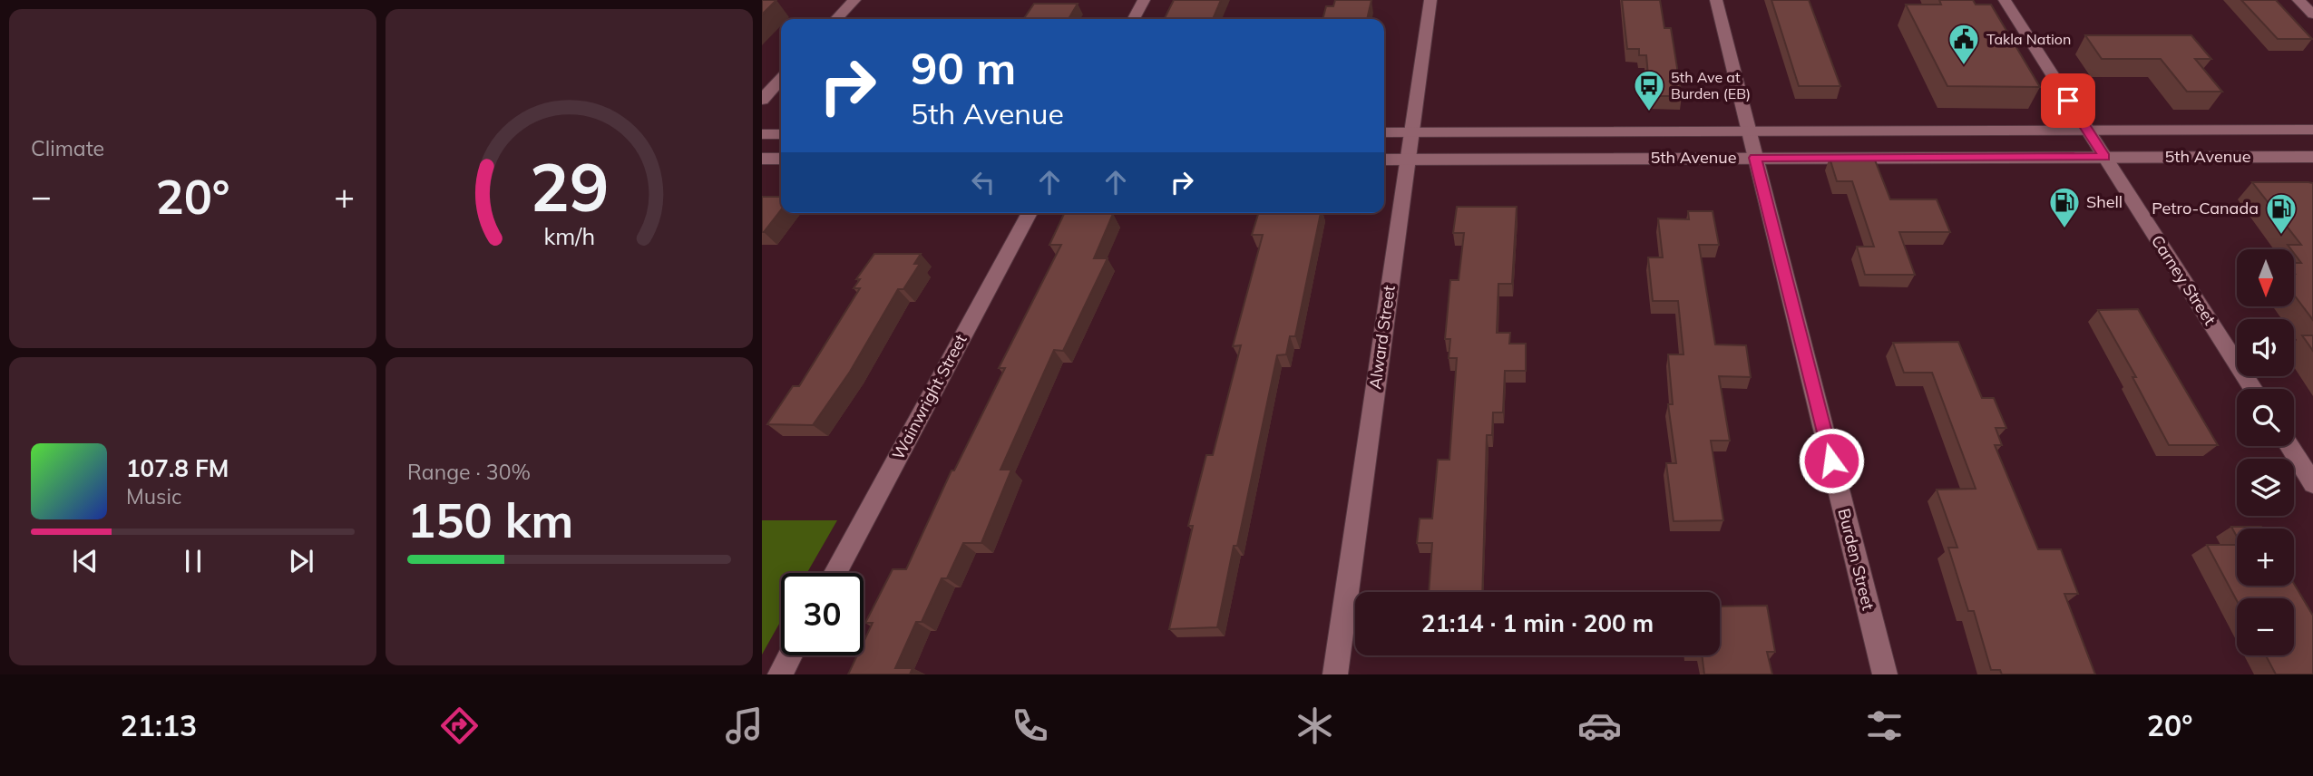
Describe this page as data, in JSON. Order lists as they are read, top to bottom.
{
  "streets": {
    "street": [
      "5th Avenue",
      "Carney Street",
      "Alward Street",
      "Wainwright Street",
      "Burden Street"
    ]
  },
  "crossings": [
    ["5th Avenue", "Carney Street"],
    ["5th Avenue", "Alward Street"],
    ["5th Avenue", "Burden Street"]
  ],
  "places": {
    "public building": ["Takla Nation"],
    "bus stop": ["5th Ave at Burden (EB)"],
    "fuel station": ["Shell", "Petro-Canada"]
  },
  "north": "bottom",
  "page": {
    "tile": [
      "Climate",
      ["Range · 30%", "150 km"]
    ],
    "turn": ["90 m", "5th Avenue"],
    "heat": ["−", "20°", "+"],
    "map_buttons": ["+", "−"],
    "song": ["107.8 FM", "Music"],
    "limit": "30",
    "trip": "21:14 · 1 min · 200 m",
    "tabs": ["21:13", "20°"],
    "gauge": ["29", "km/h"]
  }
}
